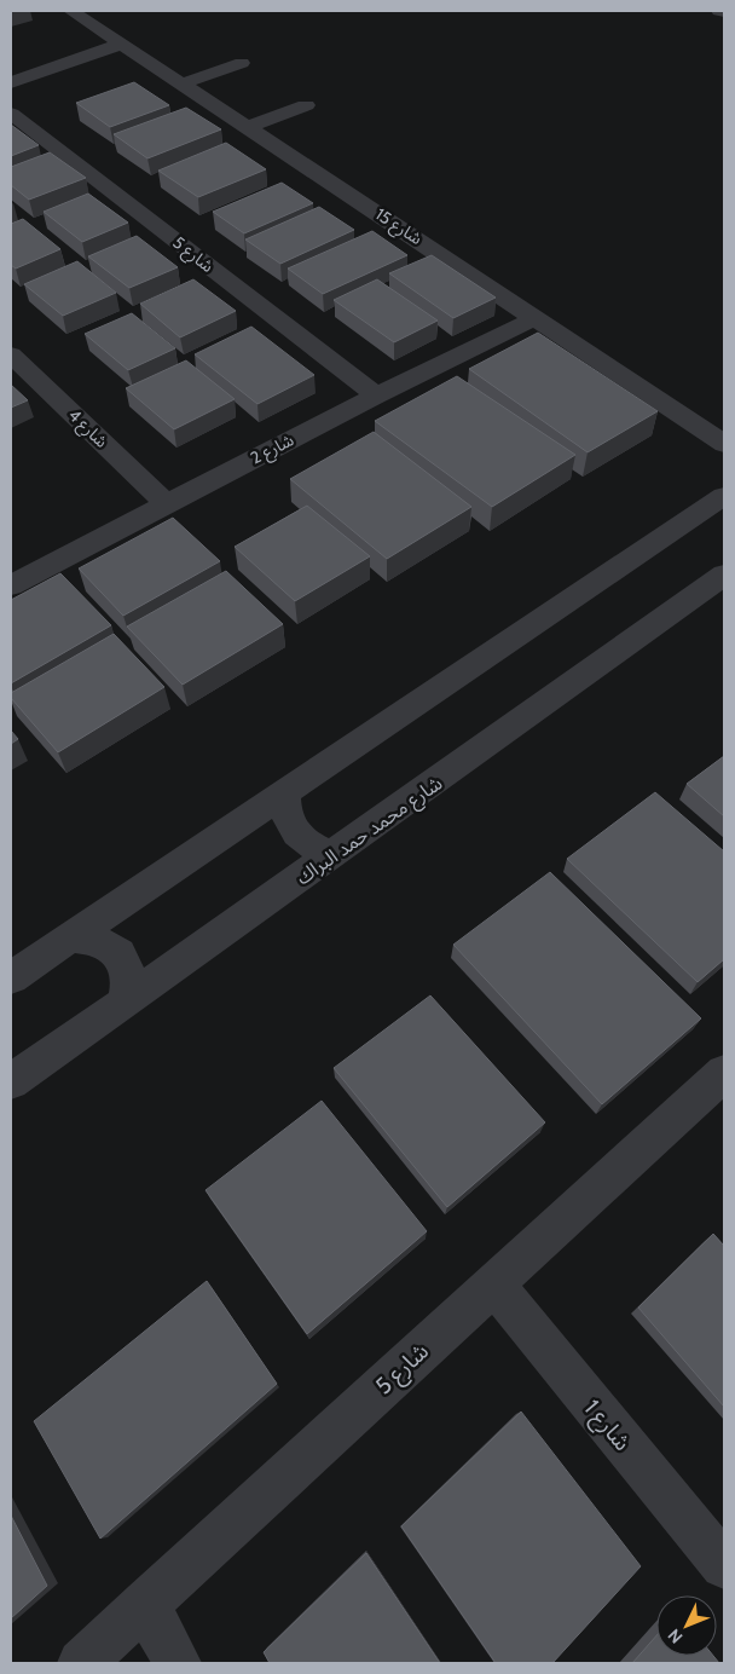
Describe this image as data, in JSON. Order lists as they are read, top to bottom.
{
  "streets": {
    "street": [
      "شارع 15",
      "شارع 5",
      "شارع 4",
      "شارع 2",
      "شارع محمد حمد البراك",
      "شارع 1"
    ]
  },
  "crossings": [
    ["شارع 15", "شارع 2"],
    ["شارع 5", "شارع 2"],
    ["شارع 5", "شارع 1"],
    ["شارع 4", "شارع 2"]
  ],
  "north": "bottom left"
}
